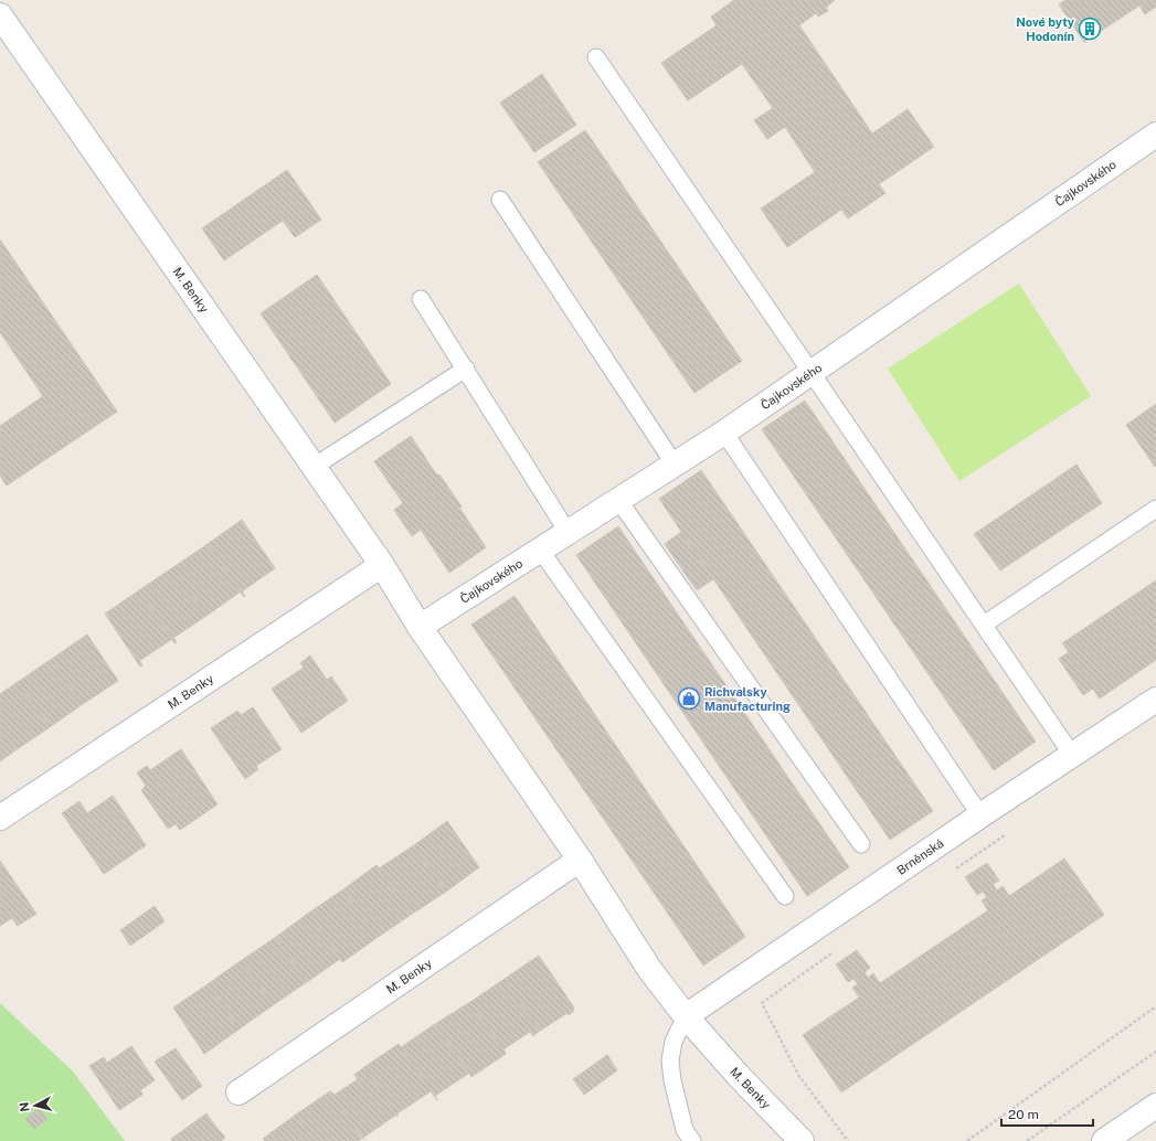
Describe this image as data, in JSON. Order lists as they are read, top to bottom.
{
  "streets": {
    "street": ["Čajkovského", "M. Benky", "Brněnská"]
  },
  "crossings": [
    ["Čajkovského", "M. Benky"],
    ["M. Benky", "Brněnská"]
  ],
  "places": {
    "building": ["Nové byty Hodonín"],
    "shop": ["Richvalsky Manufacturing"]
  },
  "scale_bar": "20 m",
  "north": "left"
}
